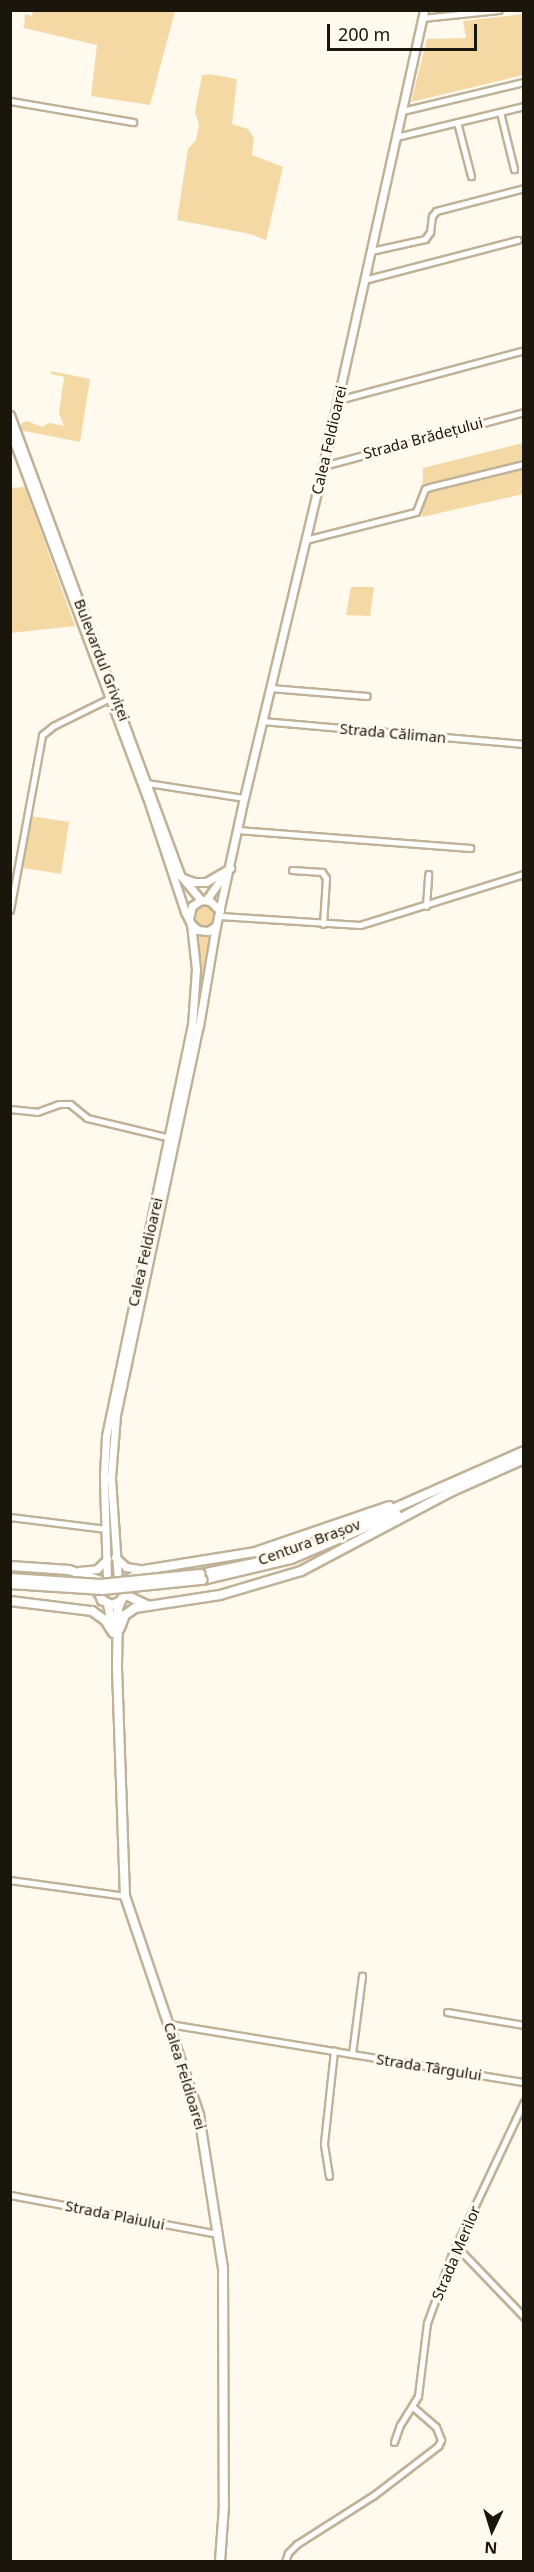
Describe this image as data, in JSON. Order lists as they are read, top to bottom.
{
  "streets": {
    "highway": ["Calea Feldioarei", "Centura Brașov"],
    "main road": ["Bulevardul Griviței"],
    "street": [
      "Strada Brădețului",
      "Strada Căliman",
      "Strada Târgului",
      "Strada Plaiului",
      "Strada Merilor"
    ]
  },
  "crossings": [
    ["Strada Brădețului", "Calea Feldioarei"],
    ["Calea Feldioarei", "Bulevardul Griviței"],
    ["Calea Feldioarei", "Strada Căliman"],
    ["Calea Feldioarei", "Strada Târgului"],
    ["Calea Feldioarei", "Strada Plaiului"]
  ],
  "scale_bar": "200 m",
  "north": "bottom"
}
